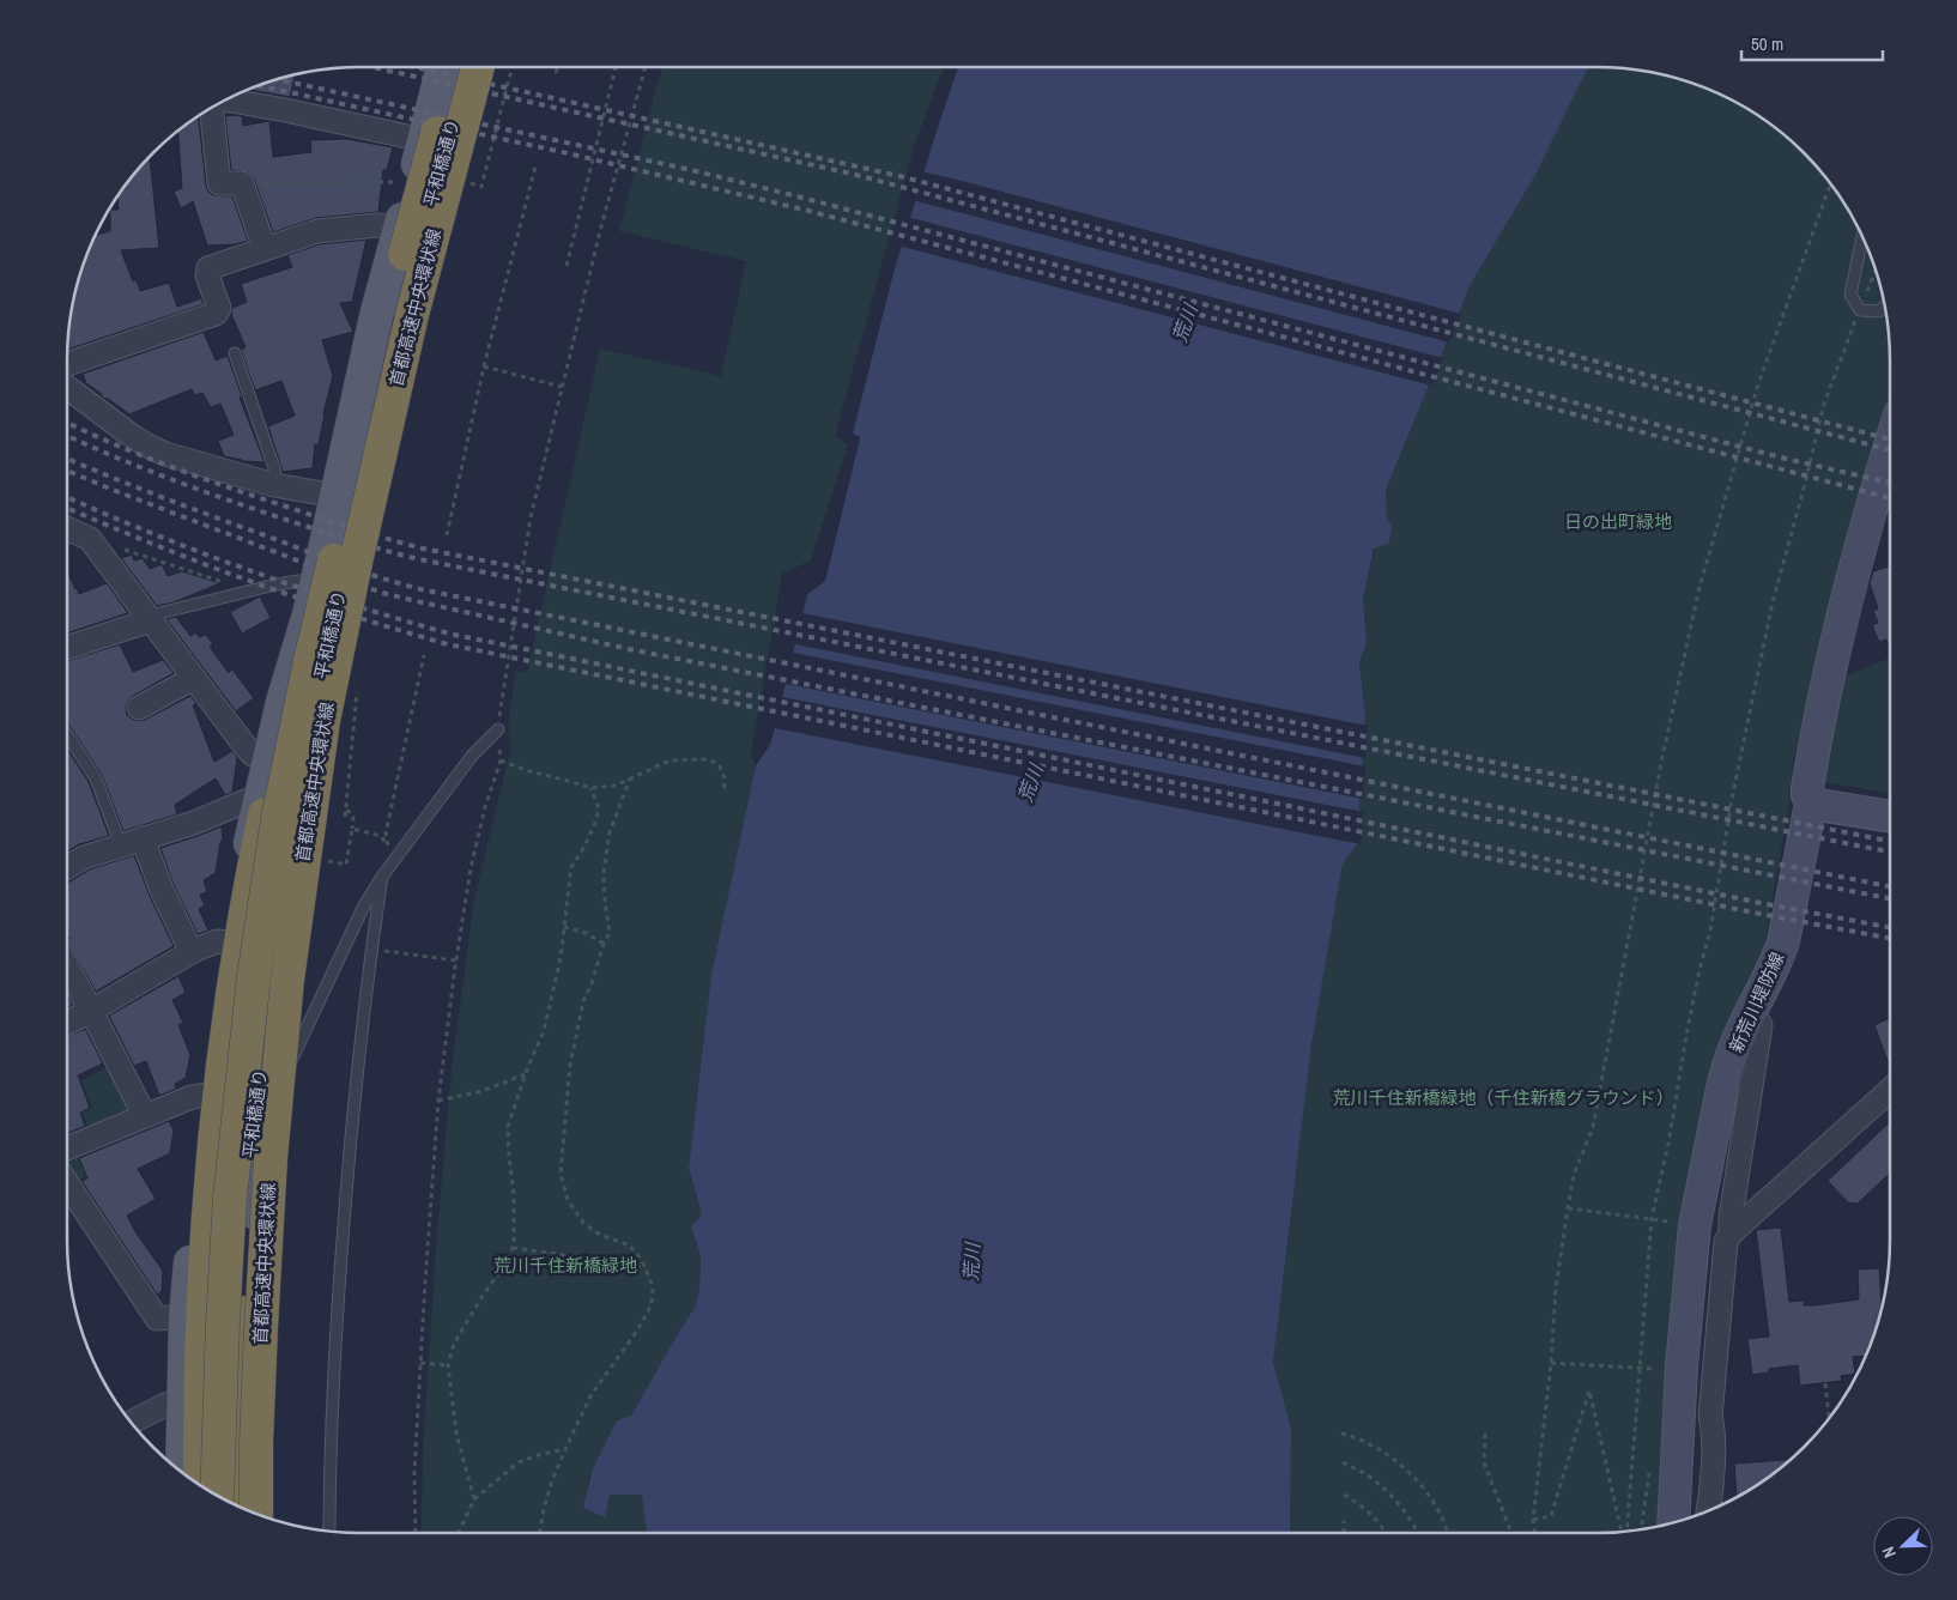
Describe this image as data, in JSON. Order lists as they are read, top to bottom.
{
  "streets": {
    "highway": ["首都高速中央環状線"],
    "main road": ["平和橋通り", "新荒川堤防線"]
  },
  "water": ["荒川"],
  "parks": ["日の出町緑地", "荒川千住新橋緑地（千住新橋グラウンド）", "荒川千住新橋緑地"],
  "scale_bar": "50 m",
  "north": "bottom left"
}
